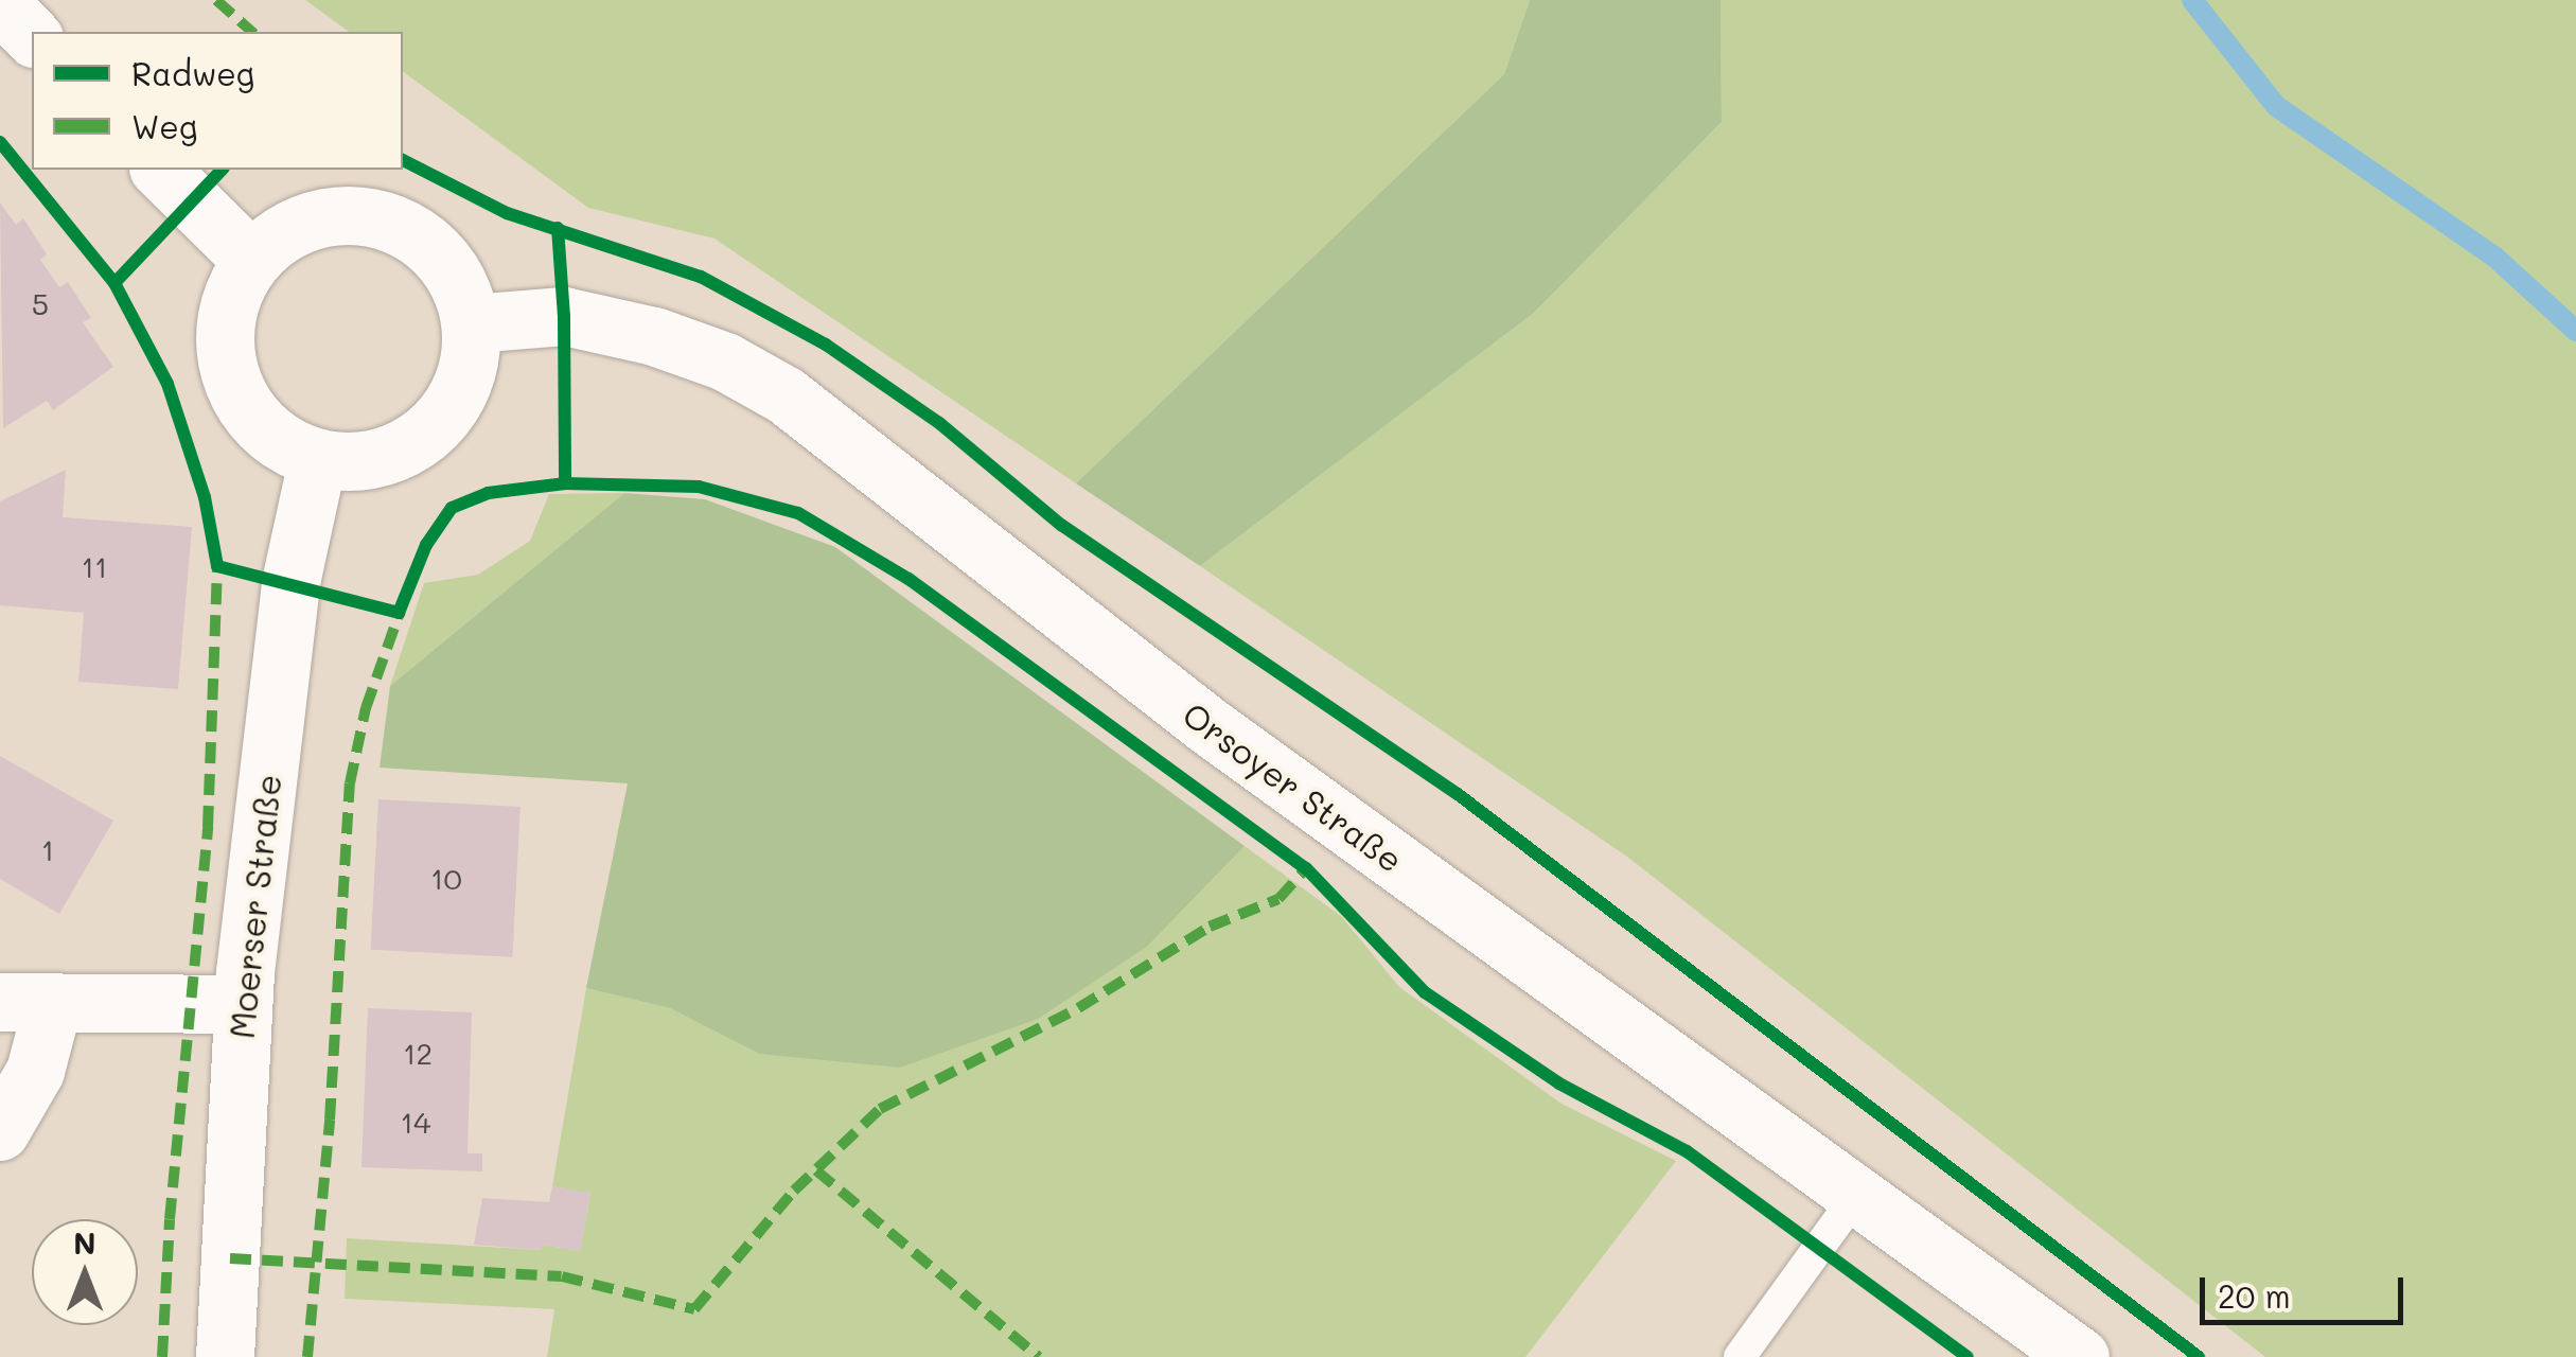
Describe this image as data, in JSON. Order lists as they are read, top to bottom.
{
  "streets": {
    "street": ["Orsoyer Straße", "Moerser Straße"]
  },
  "crossings": [
    ["Orsoyer Straße", "Moerser Straße"]
  ],
  "house_numbers": [
    "5",
    "11",
    "1",
    "10",
    "12",
    "14"
  ],
  "legend": ["Radweg", "Weg"],
  "scale_bar": "20 m",
  "north": "top"
}
